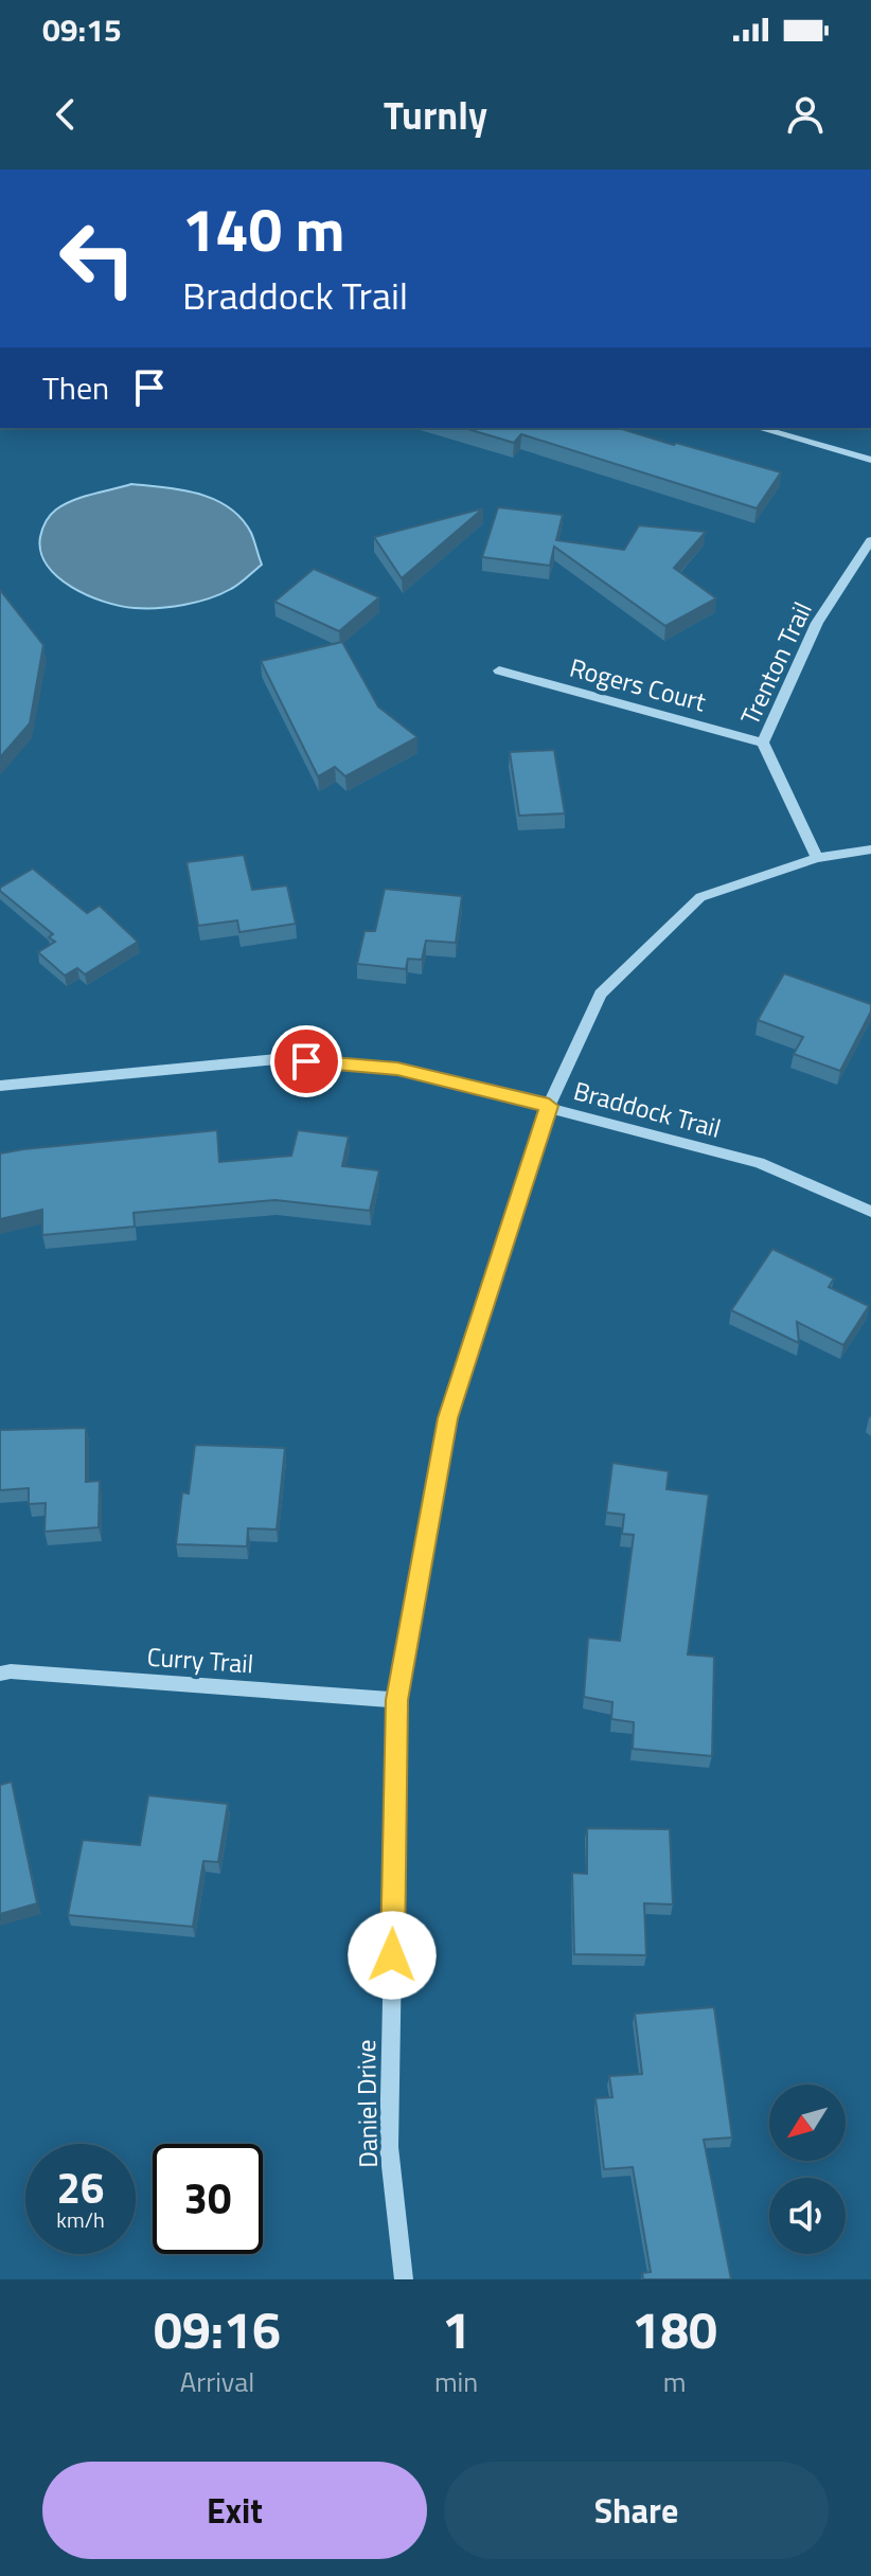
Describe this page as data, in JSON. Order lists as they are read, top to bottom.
{
  "streets": {
    "street": [
      "Trenton Trail",
      "Rogers Court",
      "Braddock Trail",
      "Curry Trail",
      "Daniel Drive"
    ]
  },
  "crossings": [
    ["Trenton Trail", "Rogers Court"],
    ["Trenton Trail", "Daniel Drive"],
    ["Braddock Trail", "Daniel Drive"],
    ["Curry Trail", "Daniel Drive"]
  ],
  "north": "bottom left",
  "page": {
    "status": "09:15",
    "header": "Turnly",
    "turn": ["140 m", "Braddock Trail"],
    "then": "Then",
    "speed": "26 km/h",
    "limit": "30",
    "eta": [
      "09:16",
      "Arrival",
      "1",
      "min",
      "180",
      "m"
    ],
    "buttons": ["Exit", "Share"]
  }
}
